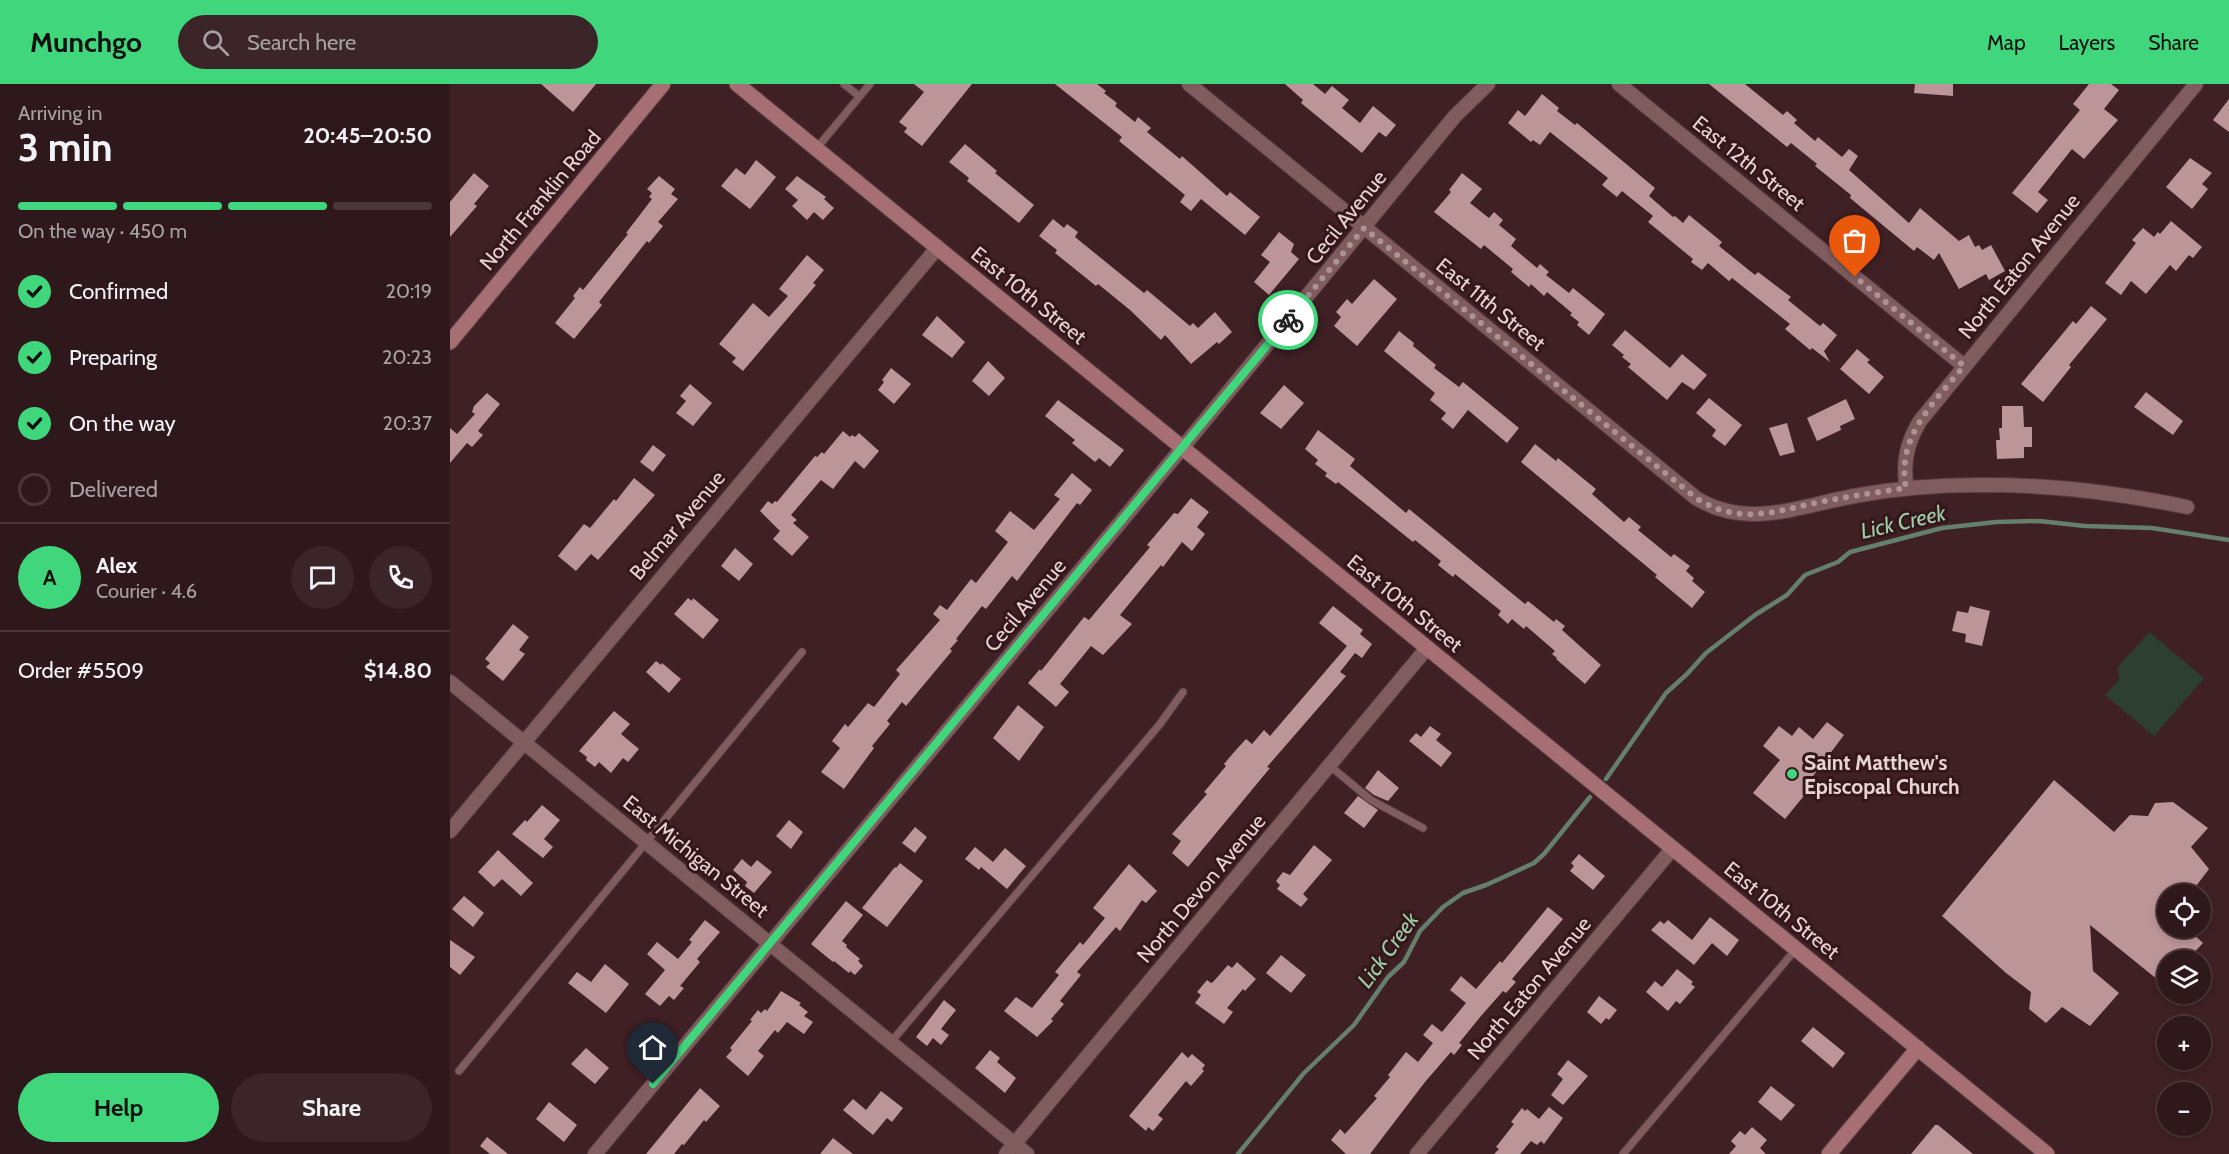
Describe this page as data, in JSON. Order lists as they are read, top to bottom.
{
  "streets": {
    "main road": ["North Franklin Road", "East 10th Street"],
    "street": [
      "East 12th Street",
      "Cecil Avenue",
      "North Eaton Avenue",
      "East 11th Street",
      "Belmar Avenue",
      "East Michigan Street",
      "North Devon Avenue"
    ]
  },
  "crossings": [
    ["East 12th Street", "North Eaton Avenue"],
    ["Cecil Avenue", "East 10th Street"],
    ["Cecil Avenue", "East 11th Street"],
    ["Cecil Avenue", "East Michigan Street"],
    ["North Eaton Avenue", "East 10th Street"],
    ["North Eaton Avenue", "East 11th Street"],
    ["East 10th Street", "Belmar Avenue"],
    ["East 10th Street", "North Devon Avenue"],
    ["Belmar Avenue", "East Michigan Street"],
    ["East Michigan Street", "North Devon Avenue"]
  ],
  "water": ["Lick Creek"],
  "places": ["Saint Matthew's Episcopal Church"],
  "page": {
    "header": "Munchgo",
    "search": "Search here",
    "nav": ["Map", "Layers", "Share"],
    "heading": ["3 min", "Arriving in", "20:45–20:50"],
    "panel": [
      "Alex",
      "Courier · 4.6",
      "Order #5509",
      "$14.80"
    ],
    "bar": "On the way · 450 m",
    "list": [
      ["Confirmed", "20:19"],
      ["Preparing", "20:23"],
      ["On the way", "20:37"],
      "Delivered"
    ],
    "round": "A",
    "map_buttons": ["+", "−"],
    "buttons": ["Help", "Share"]
  }
}
